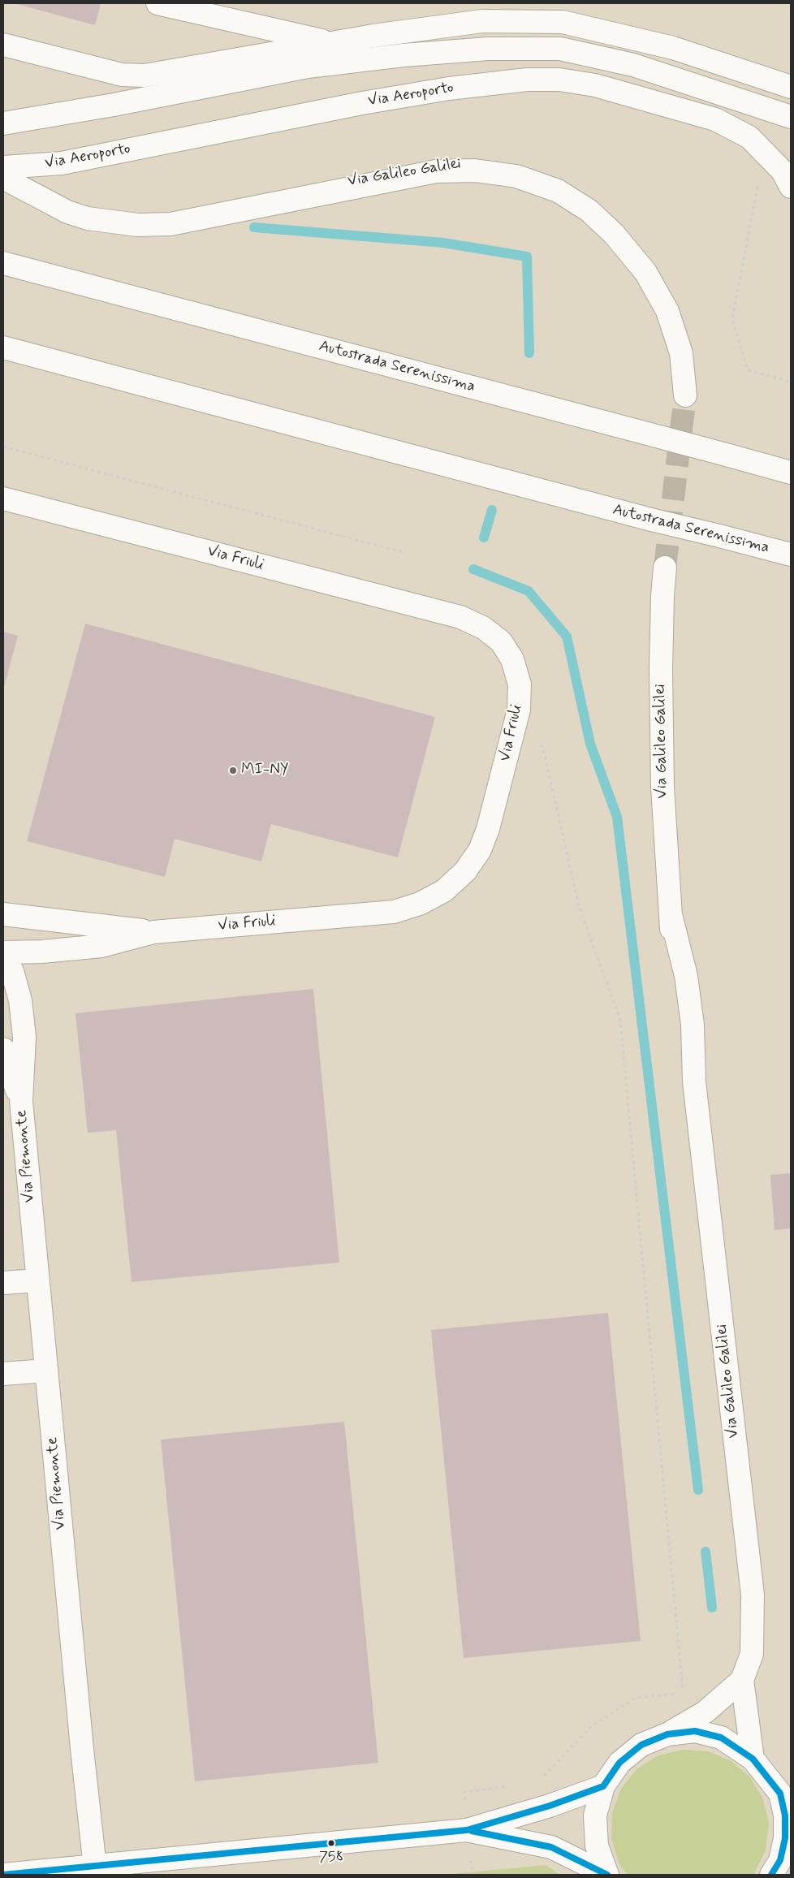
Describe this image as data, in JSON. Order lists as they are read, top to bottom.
{
  "streets": {
    "main road": [
      "Via Aeroporto",
      "Via Galileo Galilei",
      "Autostrada Serenissima",
      "Via Friuli",
      "Via Piemonte"
    ]
  },
  "crossings": [
    ["Via Aeroporto", "Via Galileo Galilei"]
  ],
  "places": ["MI-NY", "758"]
}
